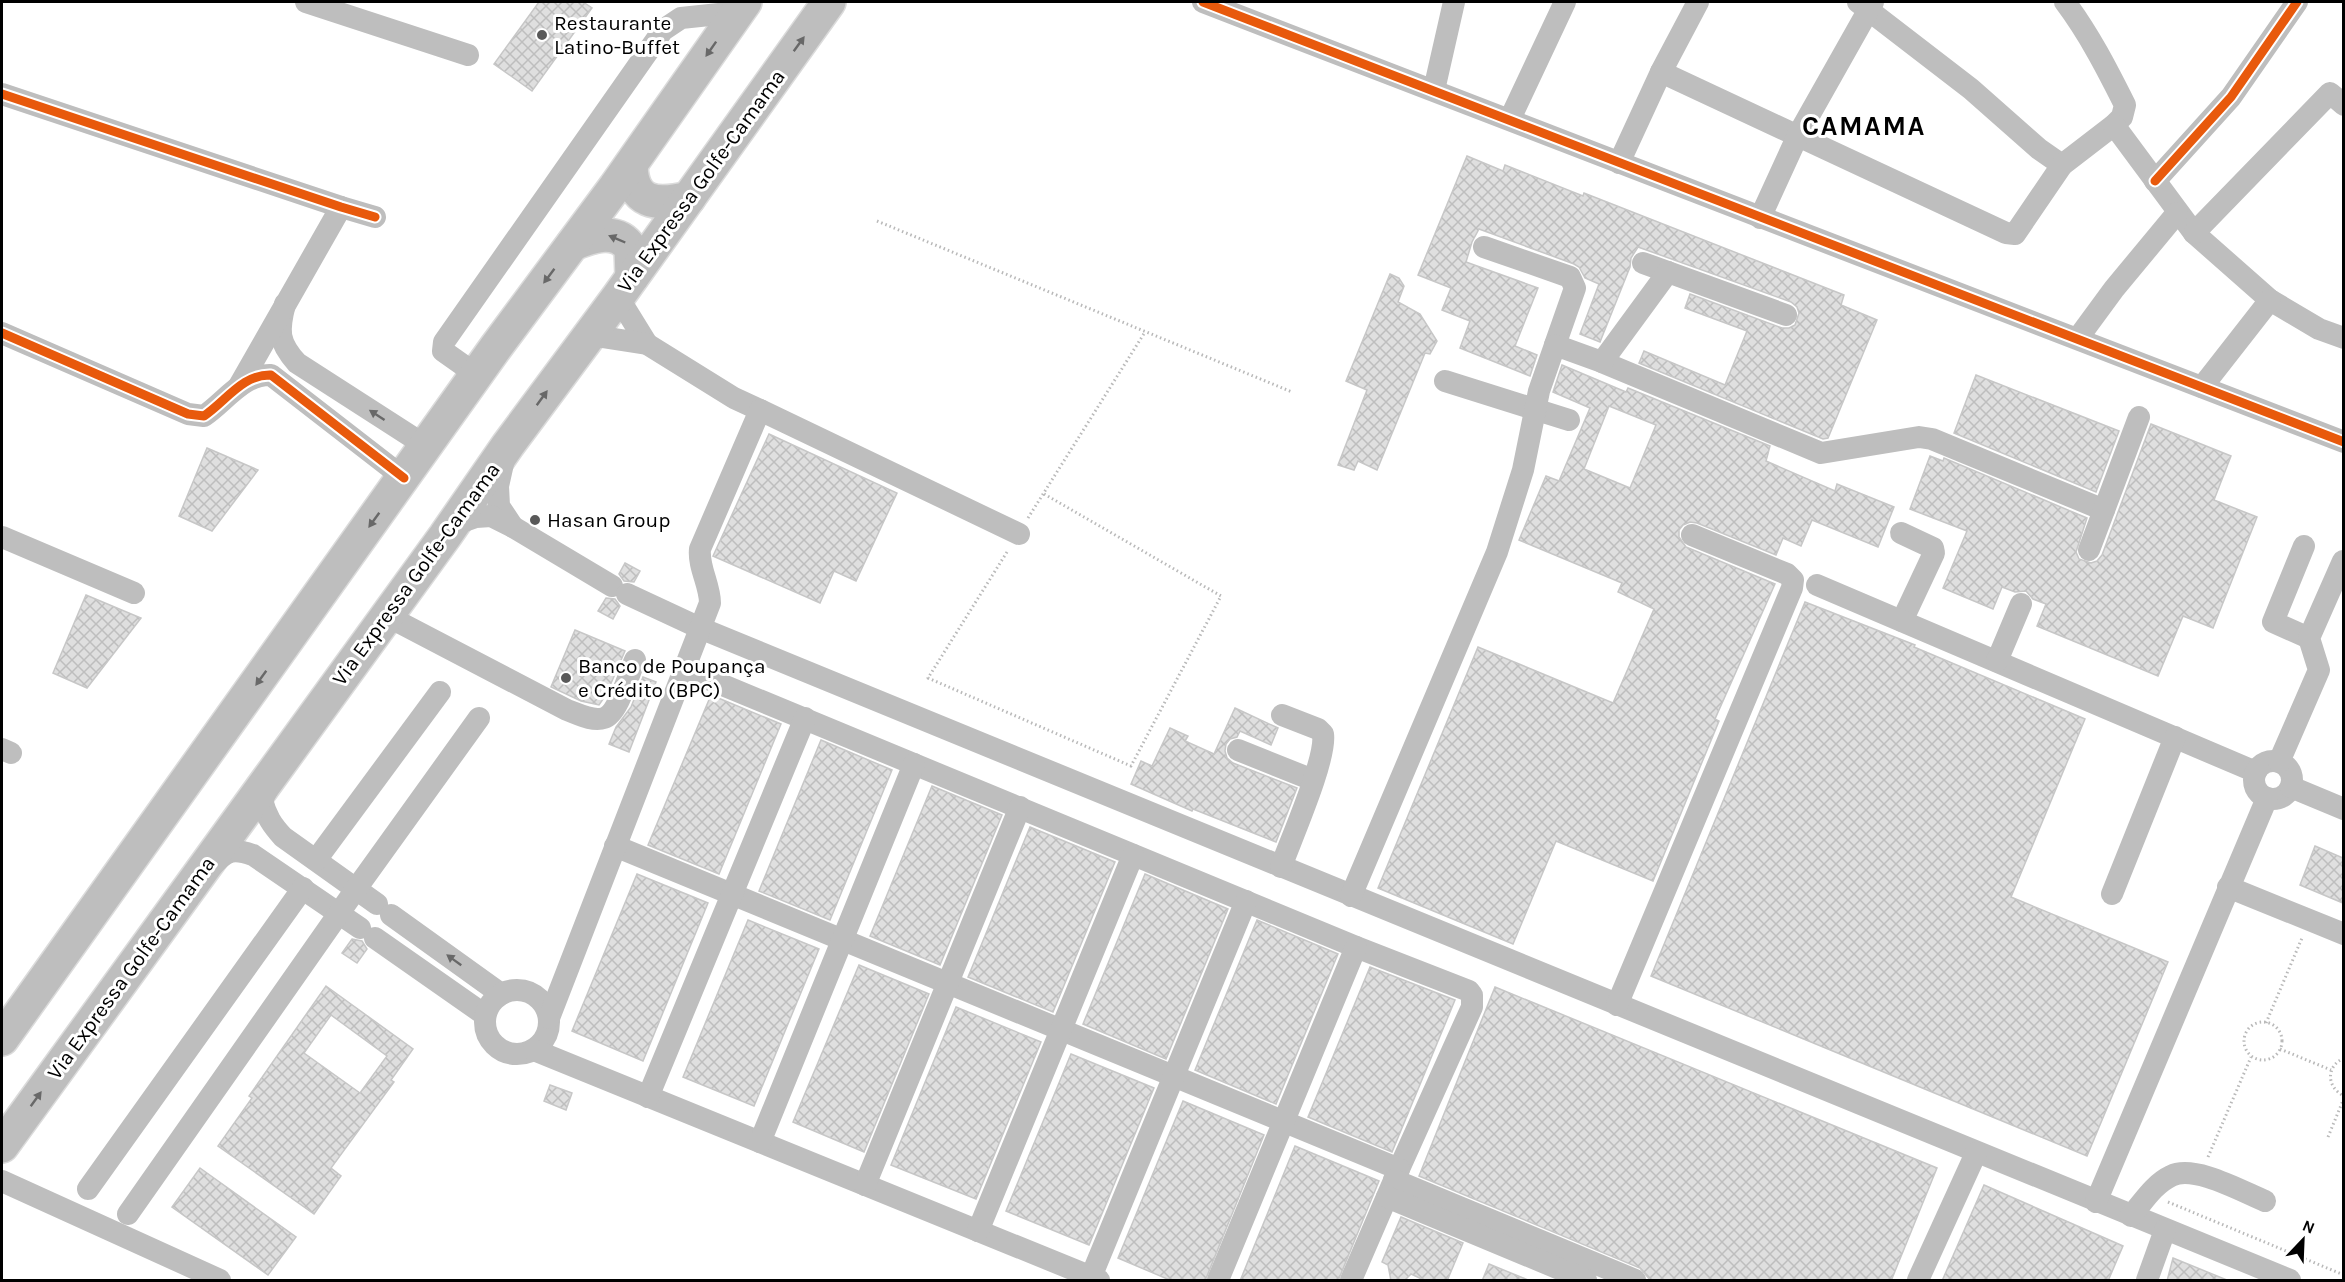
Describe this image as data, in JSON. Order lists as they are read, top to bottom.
{
  "streets": {
    "highway": ["Via Expressa Golfe-Camama"]
  },
  "districts": ["CAMAMA"],
  "places": ["Restaurante Latino-Buffet", "Hasan Group", "Banco de Poupança e Crédito (BPC)"],
  "north": "top right"
}
